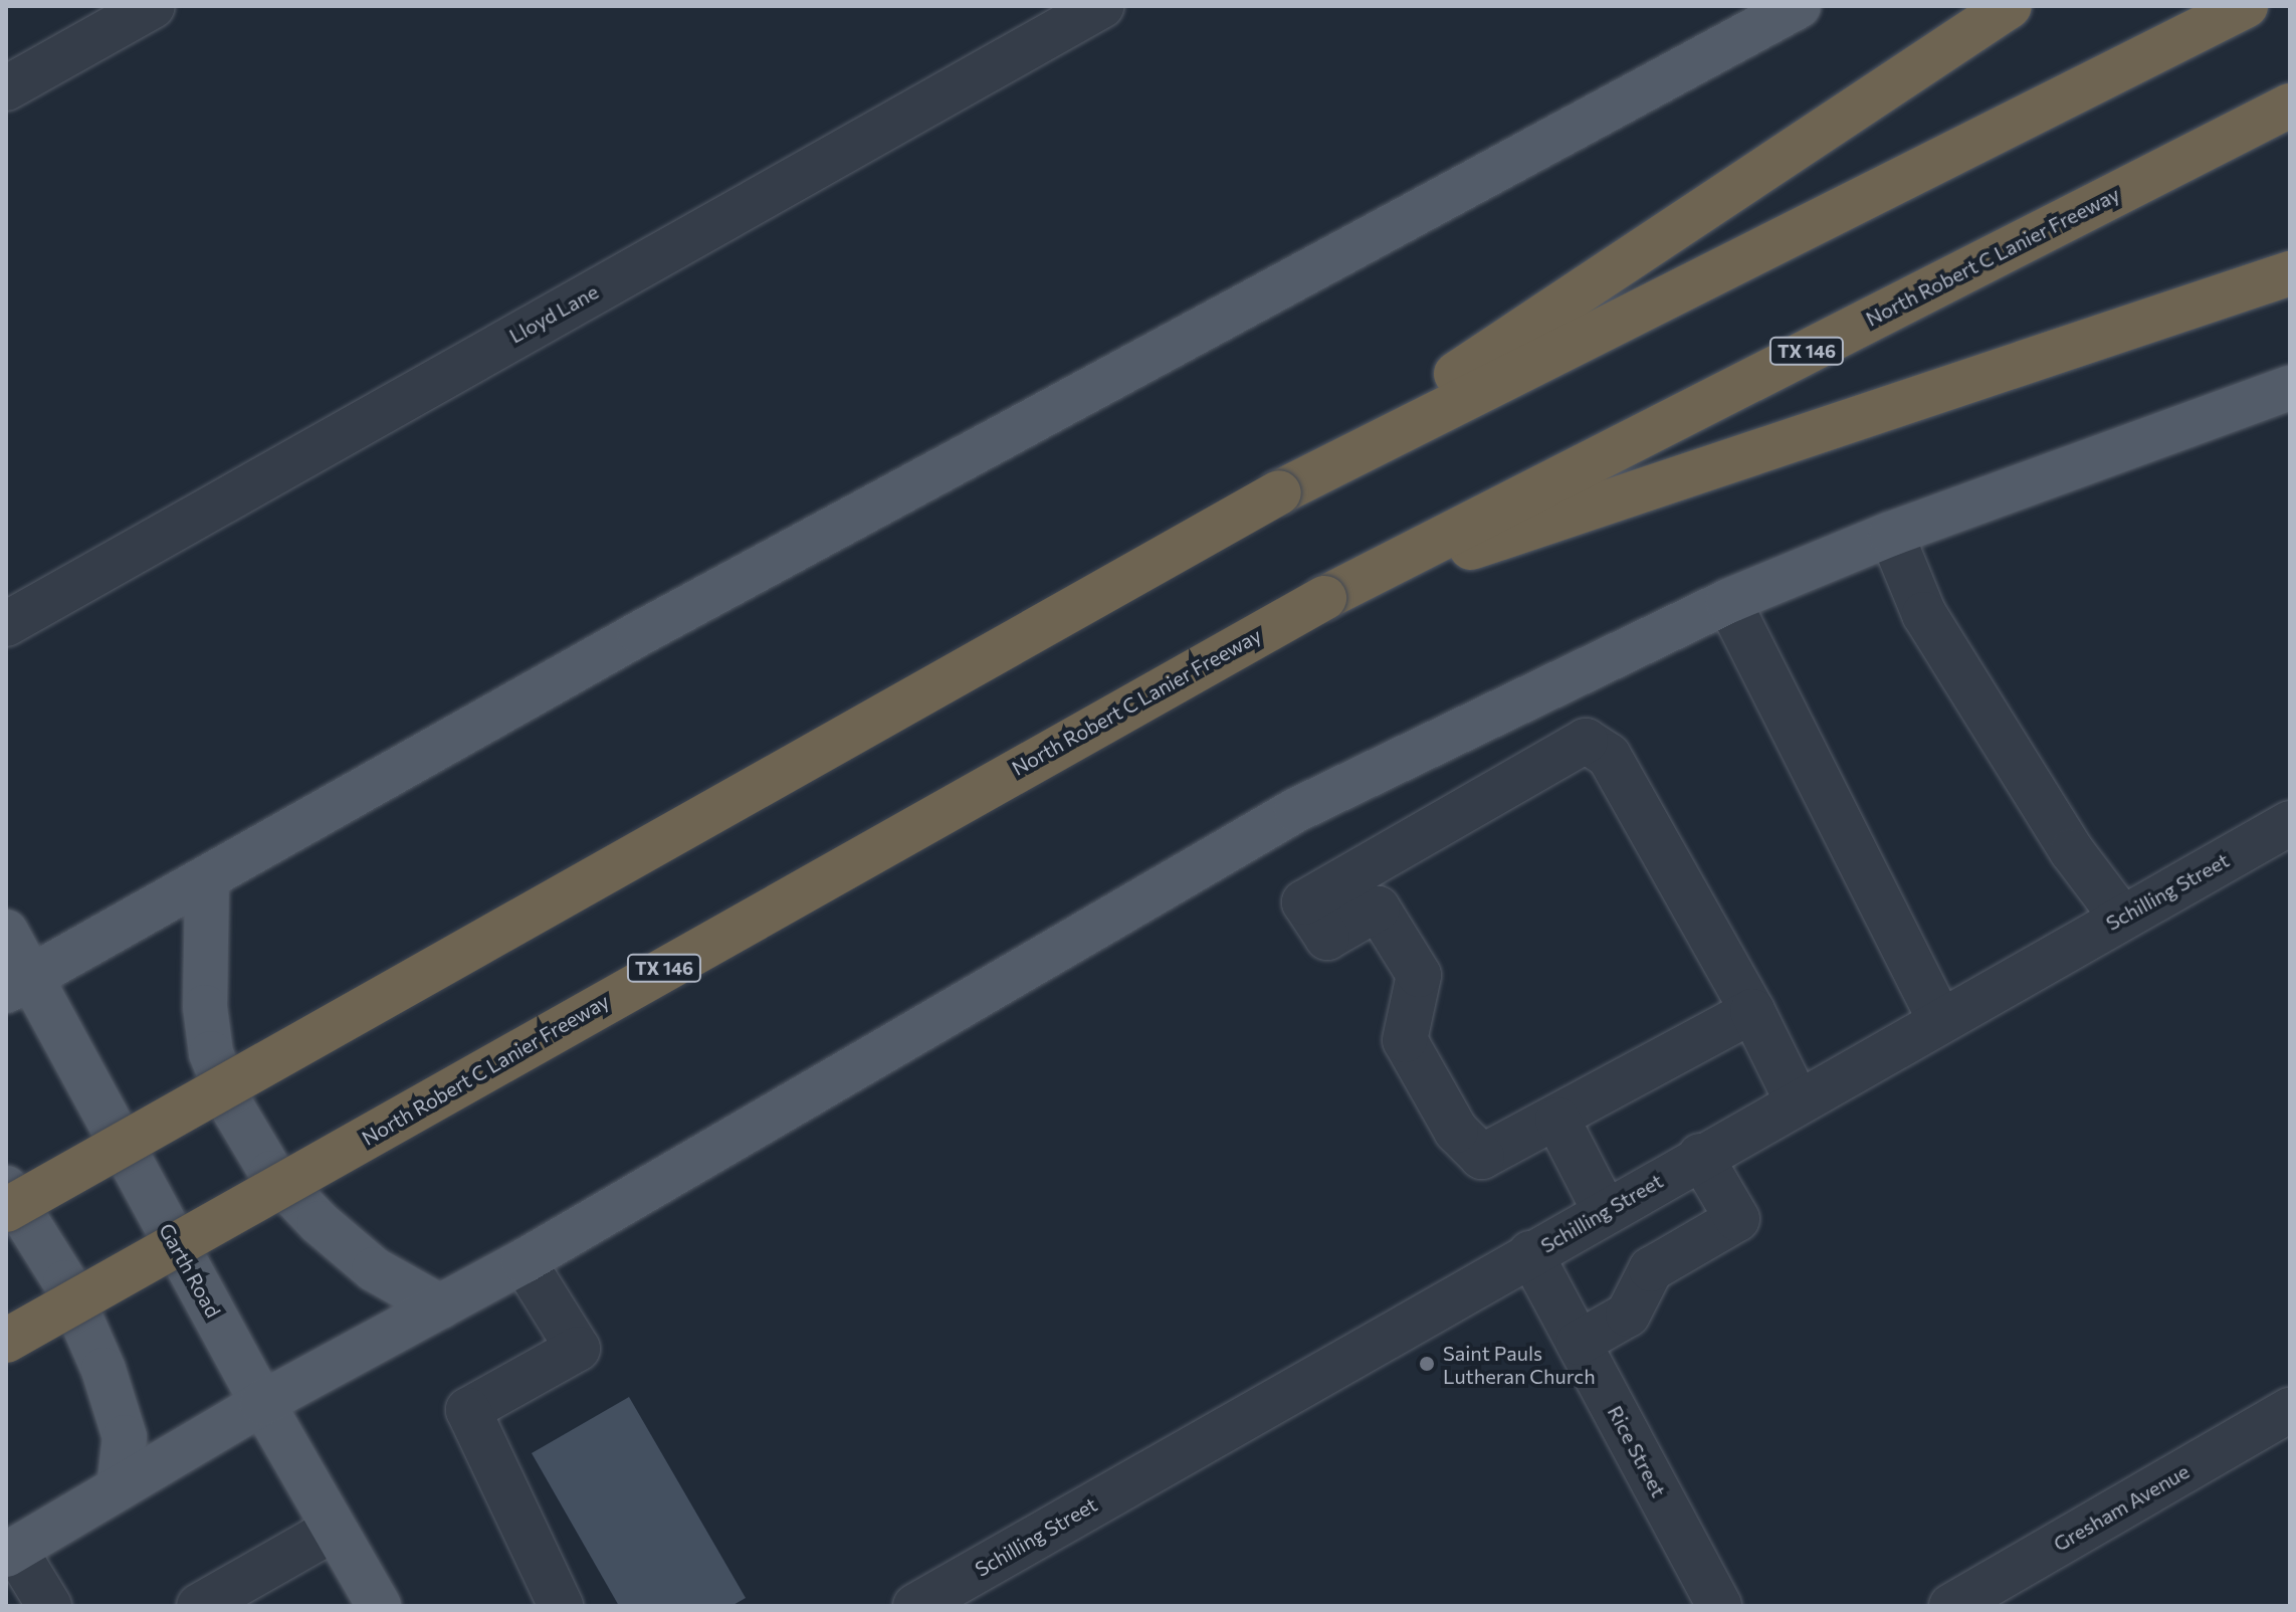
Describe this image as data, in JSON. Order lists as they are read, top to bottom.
{
  "streets": {
    "highway": ["North Robert C Lanier Freeway", "TX 146"],
    "main road": ["Garth Road"],
    "street": [
      "Lloyd Lane",
      "Schilling Street",
      "Rice Street",
      "Gresham Avenue"
    ]
  },
  "crossings": [
    ["Schilling Street", "Rice Street"]
  ],
  "places": ["Saint Pauls Lutheran Church"]
}
